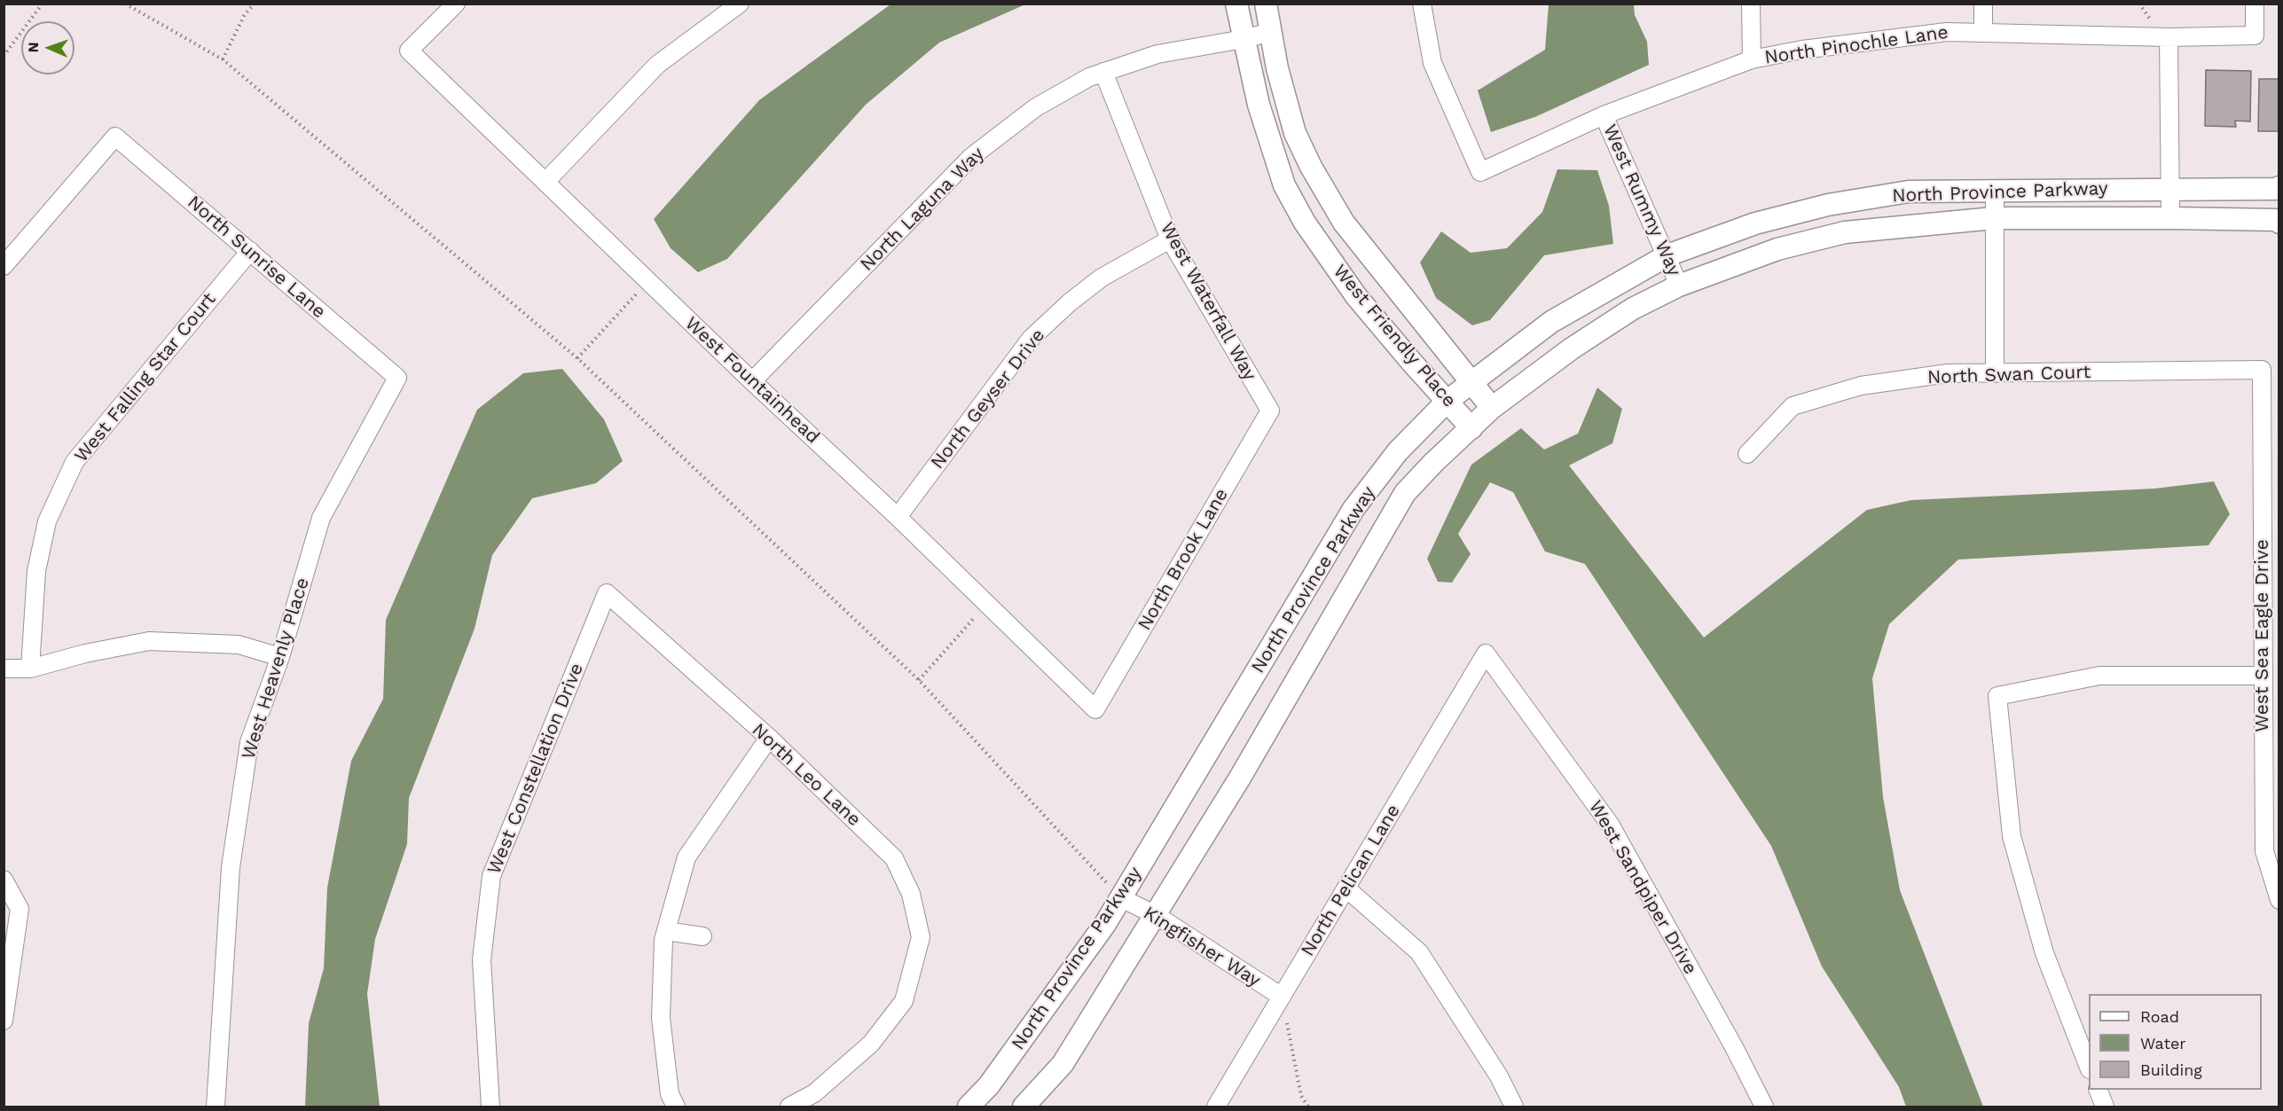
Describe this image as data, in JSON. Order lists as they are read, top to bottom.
{
  "streets": {
    "street": [
      "North Pinochle Lane",
      "North Province Parkway",
      "West Rummy Way",
      "North Laguna Way",
      "North Sunrise Lane",
      "West Waterfall Way",
      "West Friendly Place",
      "North Swan Court",
      "West Falling Star Court",
      "West Fountainhead",
      "North Geyser Drive",
      "North Brook Lane",
      "West Sea Eagle Drive",
      "West Heavenly Place",
      "West Constellation Drive",
      "North Leo Lane",
      "North Pelican Lane",
      "West Sandpiper Drive",
      "Kingfisher Way"
    ]
  },
  "crossings": [
    ["North Pinochle Lane", "West Rummy Way"],
    ["North Province Parkway", "West Rummy Way"],
    ["North Province Parkway", "West Friendly Place"],
    ["North Province Parkway", "Kingfisher Way"],
    ["North Laguna Way", "West Waterfall Way"],
    ["North Laguna Way", "West Friendly Place"],
    ["North Laguna Way", "West Fountainhead"],
    ["North Sunrise Lane", "West Falling Star Court"],
    ["North Sunrise Lane", "West Heavenly Place"],
    ["West Waterfall Way", "North Geyser Drive"],
    ["West Waterfall Way", "North Brook Lane"],
    ["North Swan Court", "West Sea Eagle Drive"],
    ["West Fountainhead", "North Geyser Drive"],
    ["West Fountainhead", "North Brook Lane"],
    ["West Constellation Drive", "North Leo Lane"],
    ["North Pelican Lane", "West Sandpiper Drive"],
    ["North Pelican Lane", "Kingfisher Way"]
  ],
  "legend": ["Road", "Water", "Building"],
  "north": "left"
}
